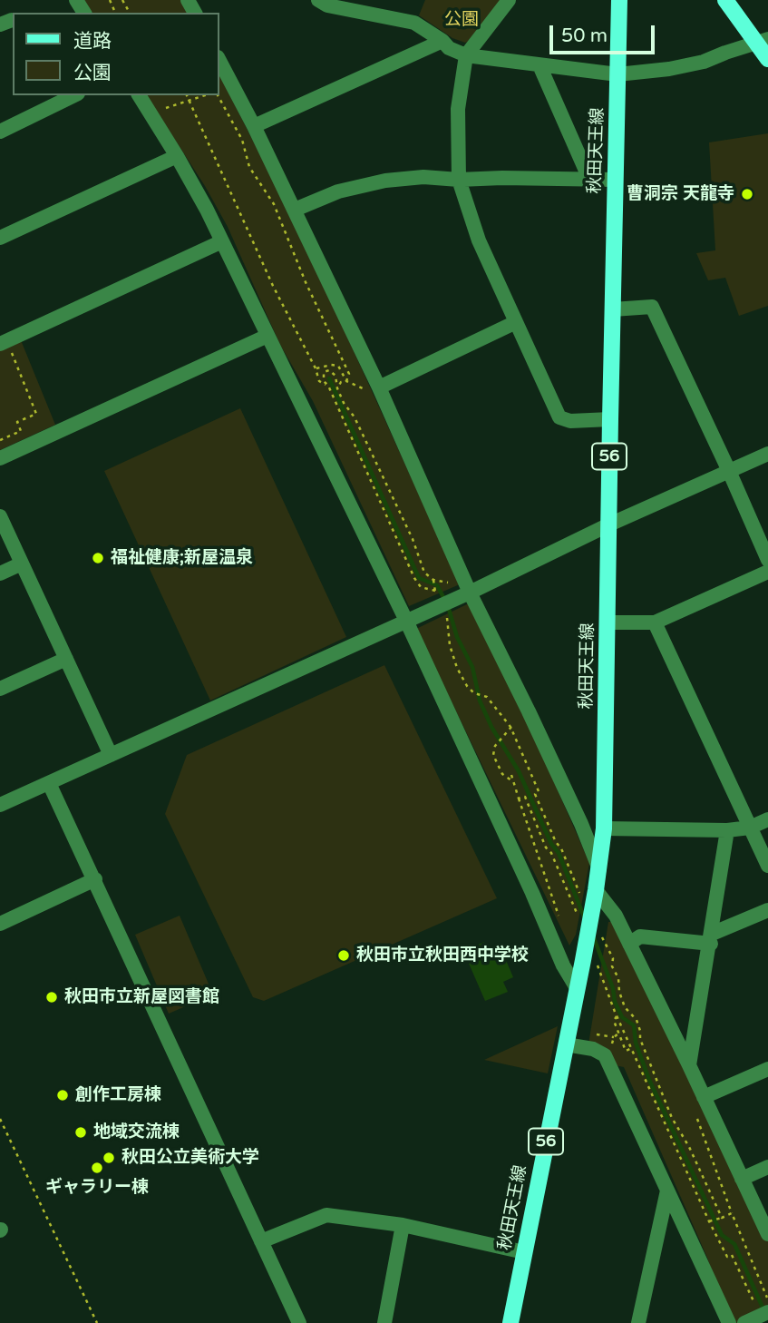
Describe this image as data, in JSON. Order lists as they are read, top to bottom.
{
  "streets": {
    "main road": ["秋田天王線", "56"]
  },
  "parks": ["公園"],
  "places": [
    "曹洞宗 天龍寺",
    "福祉健康;新屋温泉",
    "秋田市立秋田西中学校",
    "秋田市立新屋図書館",
    "創作工房棟",
    "地域交流棟",
    "秋田公立美術大学",
    "ギャラリー棟"
  ],
  "legend": ["道路", "公園"],
  "scale_bar": "50 m"
}
